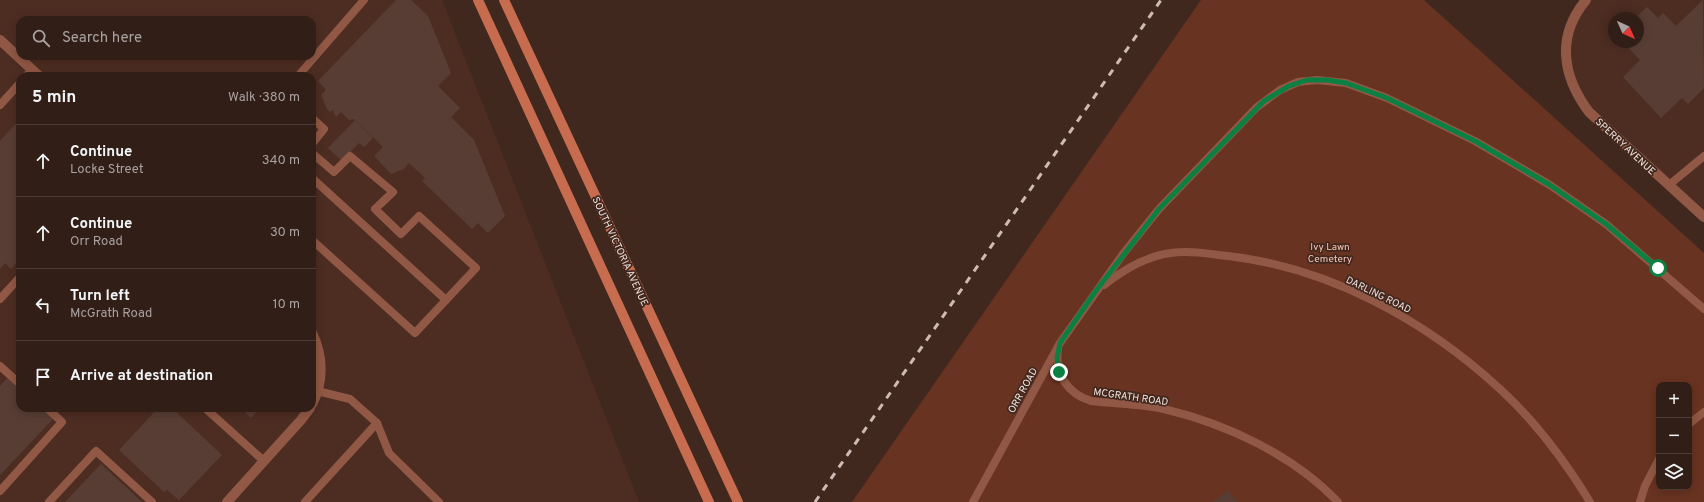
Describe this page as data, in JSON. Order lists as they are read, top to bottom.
{
  "streets": {
    "main road": ["SOUTH VICTORIA AVENUE"],
    "street": ["SPERRY AVENUE"],
    "lane": ["DARLING ROAD", "ORR ROAD", "MCGRATH ROAD"]
  },
  "crossings": [
    ["DARLING ROAD", "ORR ROAD"],
    ["ORR ROAD", "MCGRATH ROAD"]
  ],
  "parks": ["Ivy Lawn Cemetery"],
  "north": "bottom right",
  "page": {
    "search": "Search here",
    "heading": ["5 min", "Walk · 380 m"],
    "list": [
      ["Continue", "Locke Street", "340 m"],
      ["Continue", "Orr Road", "30 m"],
      ["Turn left", "McGrath Road", "10 m"],
      "Arrive at destination"
    ],
    "map_buttons": ["+", "−"]
  }
}
